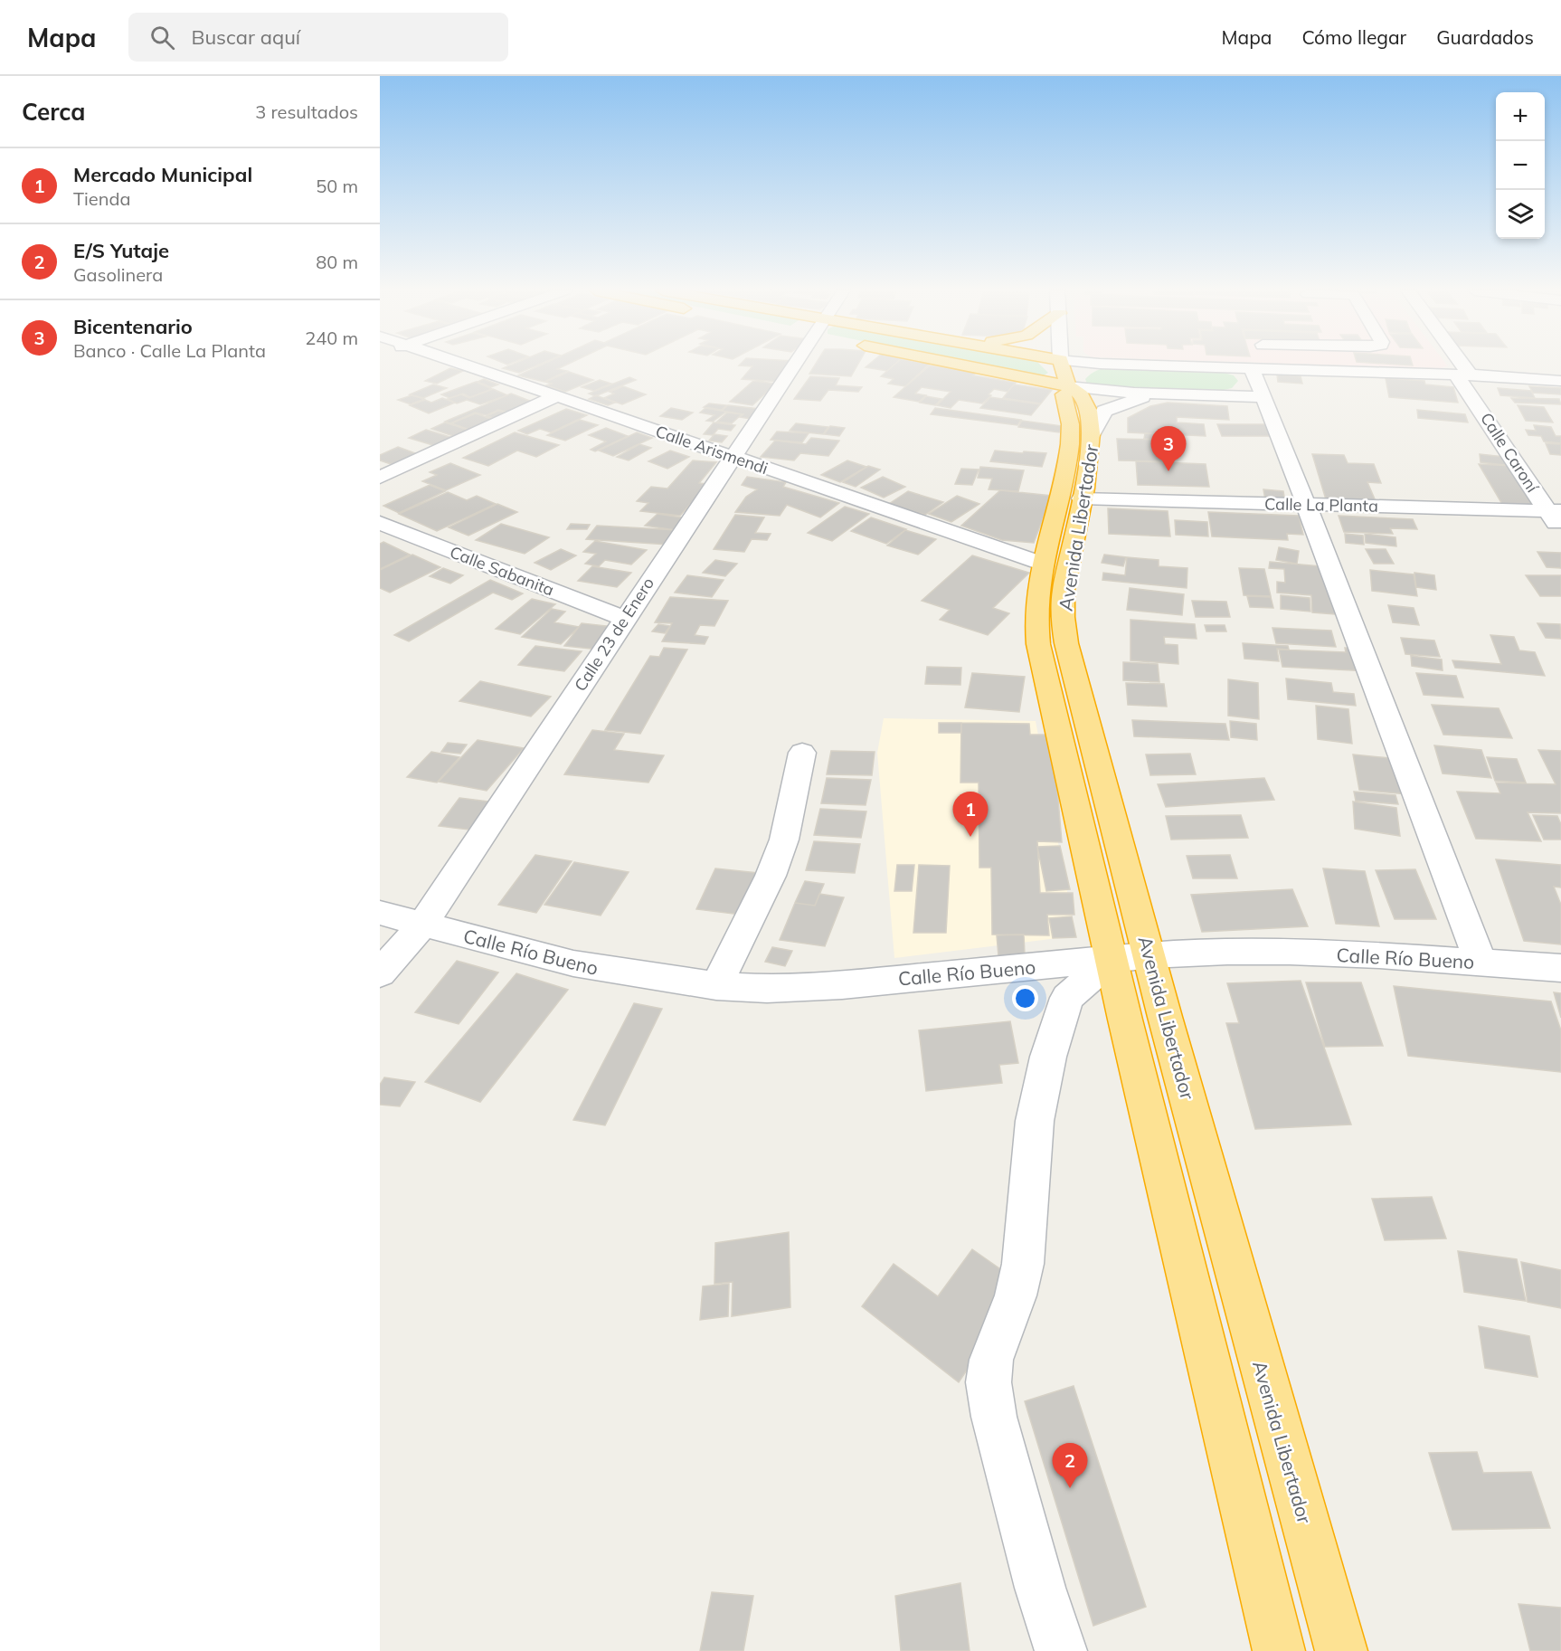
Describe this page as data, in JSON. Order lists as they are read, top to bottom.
{
  "streets": {
    "highway": ["Avenida Libertador"],
    "street": [
      "Calle Arismendi",
      "Calle Caroní",
      "Calle La Planta",
      "Calle Sabanita",
      "Calle 23 de Enero",
      "Calle Río Bueno"
    ]
  },
  "crossings": [
    ["Calle Arismendi", "Avenida Libertador"],
    ["Calle Arismendi", "Calle 23 de Enero"],
    ["Calle Caroní", "Calle La Planta"],
    ["Calle La Planta", "Avenida Libertador"],
    ["Avenida Libertador", "Calle Río Bueno"],
    ["Calle Sabanita", "Calle 23 de Enero"],
    ["Calle 23 de Enero", "Calle Río Bueno"]
  ],
  "page": {
    "header": "Mapa",
    "search": "Buscar aquí",
    "nav": ["Mapa", "Cómo llegar", "Guardados"],
    "heading": ["Cerca", "3 resultados"],
    "map_buttons": ["+", "−"],
    "list": [
      {
        "mark": "1",
        "name": "Mercado Municipal",
        "note": "Tienda",
        "value": "50 m"
      },
      {
        "mark": "2",
        "name": "E/S Yutaje",
        "note": "Gasolinera",
        "value": "80 m"
      },
      {
        "mark": "3",
        "name": "Bicentenario",
        "note": "Banco · Calle La Planta",
        "value": "240 m"
      }
    ],
    "pins": ["3", "1", "2"]
  }
}
